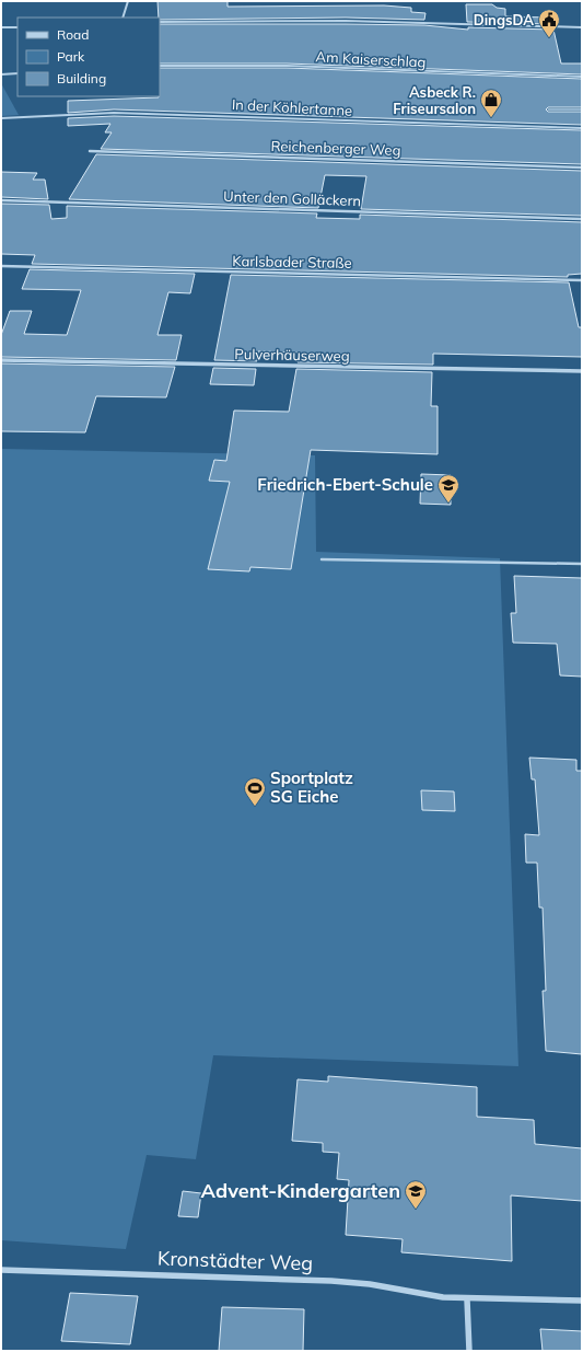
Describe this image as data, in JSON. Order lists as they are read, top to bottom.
{
  "streets": {
    "street": [
      "Am Kaiserschlag",
      "In der Köhlertanne",
      "Reichenberger Weg",
      "Unter den Golläckern",
      "Karlsbader Straße",
      "Pulverhäuserweg",
      "Kronstädter Weg"
    ]
  },
  "places": {
    "public building": ["DingsDA"],
    "shop": ["Asbeck R. Friseursalon"],
    "school or university": ["Friedrich-Ebert-Schule", "Advent-Kindergarten"],
    "sports": ["Sportplatz SG Eiche"]
  },
  "legend": ["Road", "Park", "Building"]
}
